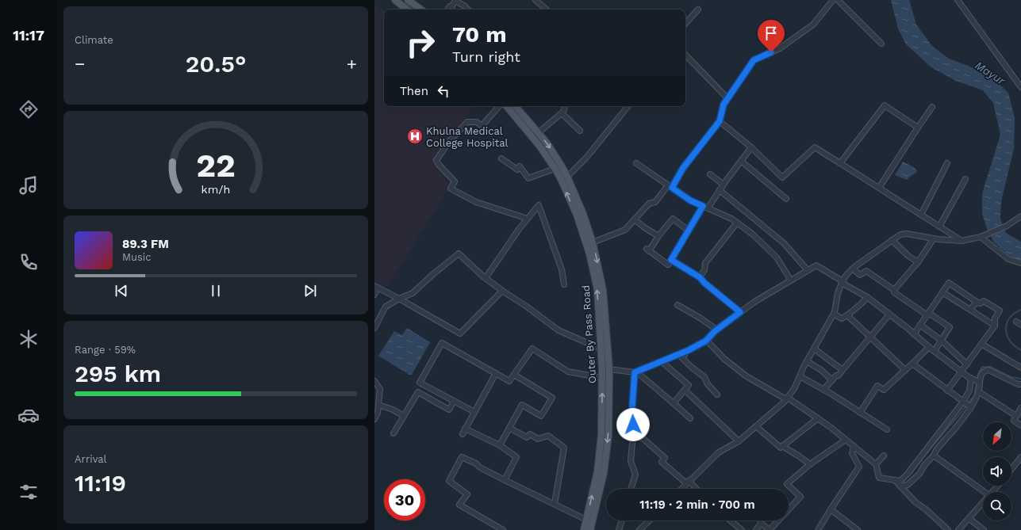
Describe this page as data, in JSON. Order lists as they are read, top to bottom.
{
  "streets": {
    "main road": ["Outer By Pass Road"]
  },
  "water": ["Mayur"],
  "places": {
    "hospital": ["Khulna Medical College Hospital"]
  },
  "north": "bottom left",
  "page": {
    "tabs": "11:17",
    "tile": [
      "Climate",
      ["Range · 59%", "295 km"],
      ["Arrival", "11:19"]
    ],
    "turn": ["70 m", "Turn right"],
    "heat": ["−", "20.5°", "+"],
    "then": "Then",
    "song": ["89.3 FM", "Music"],
    "limit": "30",
    "trip": "11:19 · 2 min · 700 m",
    "gauge": ["22", "km/h"]
  }
}
